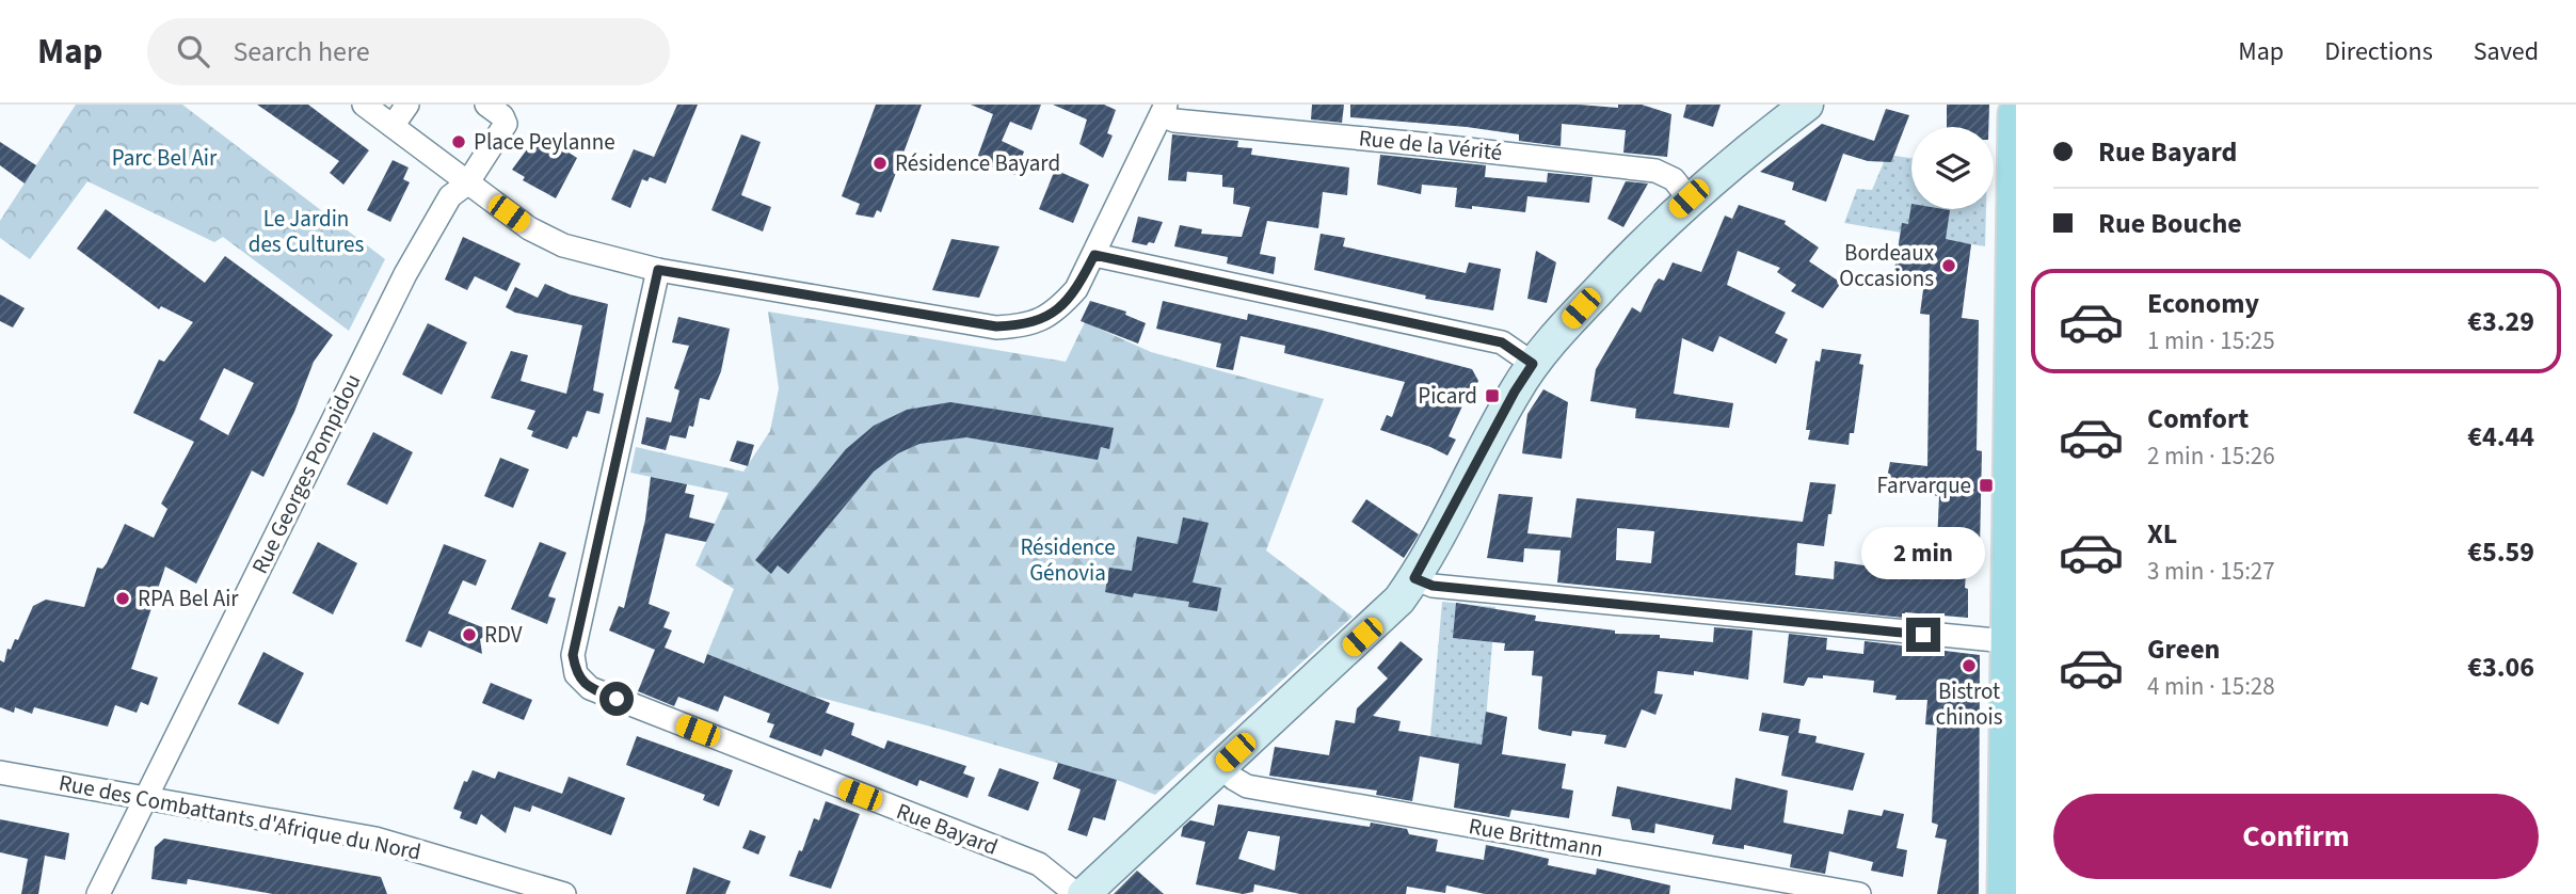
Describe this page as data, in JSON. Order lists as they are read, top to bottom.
{
  "streets": {
    "street": [
      "Rue de la Vérité",
      "Rue Georges Pompidou",
      "Rue des Combattants d'Afrique du Nord",
      "Rue Bayard",
      "Rue Brittmann"
    ]
  },
  "crossings": [
    ["Rue Georges Pompidou", "Rue des Combattants d'Afrique du Nord"]
  ],
  "parks": ["Parc Bel Air", "Le Jardin des Cultures", "Résidence Génovia"],
  "places": {
    "other": [
      "Place Peylanne",
      "Résidence Bayard",
      "Bordeaux Occasions",
      "RPA Bel Air",
      "RDV",
      "Bistrot chinois"
    ],
    "transit": ["Picard", "Farvarque"]
  },
  "page": {
    "header": "Map",
    "search": "Search here",
    "nav": ["Map", "Directions", "Saved"],
    "banner": ["Rue Bayard", "Rue Bouche"],
    "list": [
      {
        "name": "Economy",
        "note": "1 min · 15:25",
        "value": "€3.29"
      },
      {
        "name": "Comfort",
        "note": "2 min · 15:26",
        "value": "€4.44"
      },
      {
        "name": "XL",
        "note": "3 min · 15:27",
        "value": "€5.59"
      },
      {
        "name": "Green",
        "note": "4 min · 15:28",
        "value": "€3.06"
      }
    ],
    "bubble": "2 min",
    "buttons": "Confirm"
  }
}
